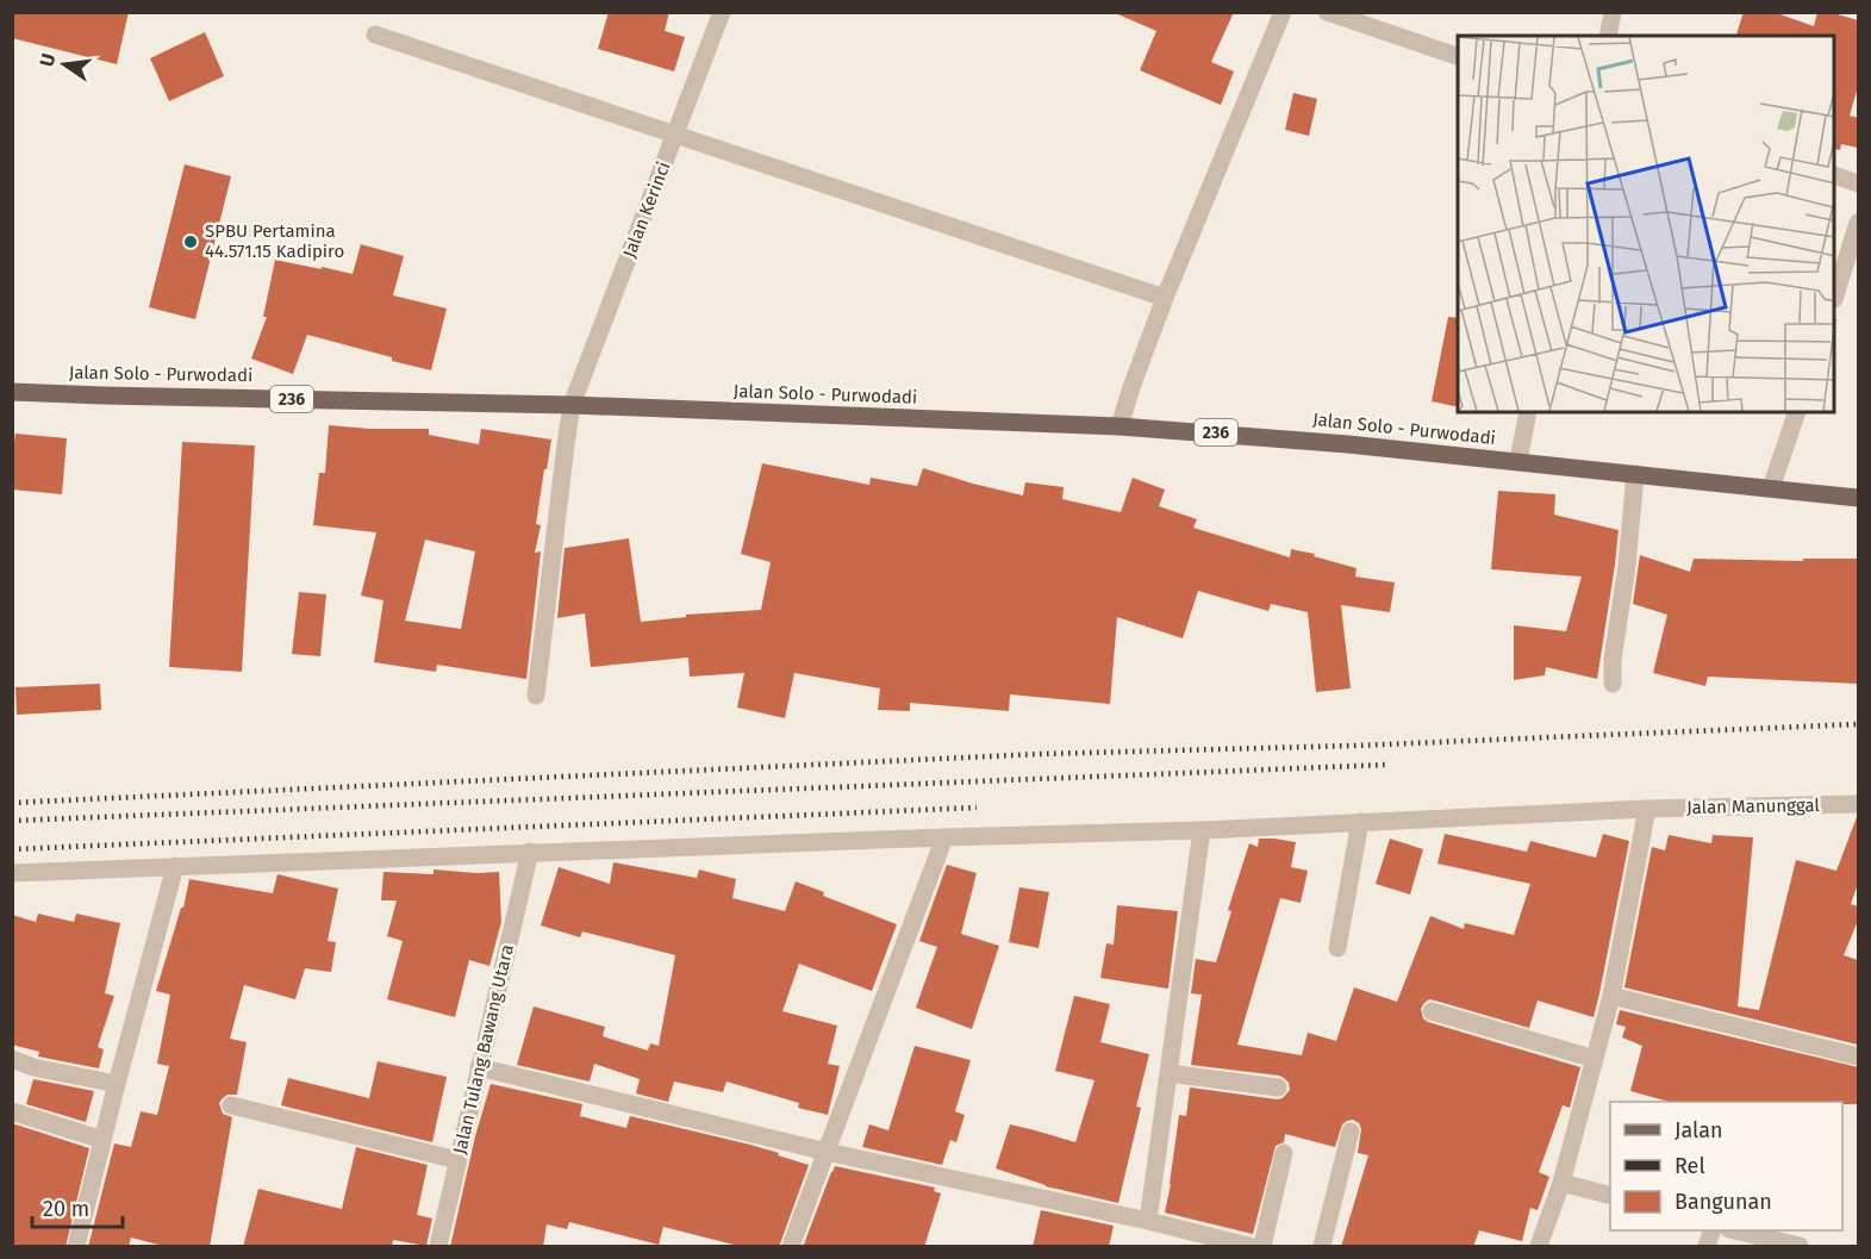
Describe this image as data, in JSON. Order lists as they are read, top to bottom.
{
  "streets": {
    "main road": ["Jalan Solo - Purwodadi", "236"],
    "street": ["Jalan Kerinci", "Jalan Manunggal", "Jalan Tulang Bawang Utara"]
  },
  "crossings": [
    ["Jalan Kerinci", "Jalan Solo - Purwodadi"],
    ["Jalan Manunggal", "Jalan Tulang Bawang Utara"]
  ],
  "places": ["SPBU Pertamina 44.571.15 Kadipiro"],
  "legend": ["Jalan", "Rel", "Bangunan"],
  "scale_bar": "20 m",
  "north": "left"
}
